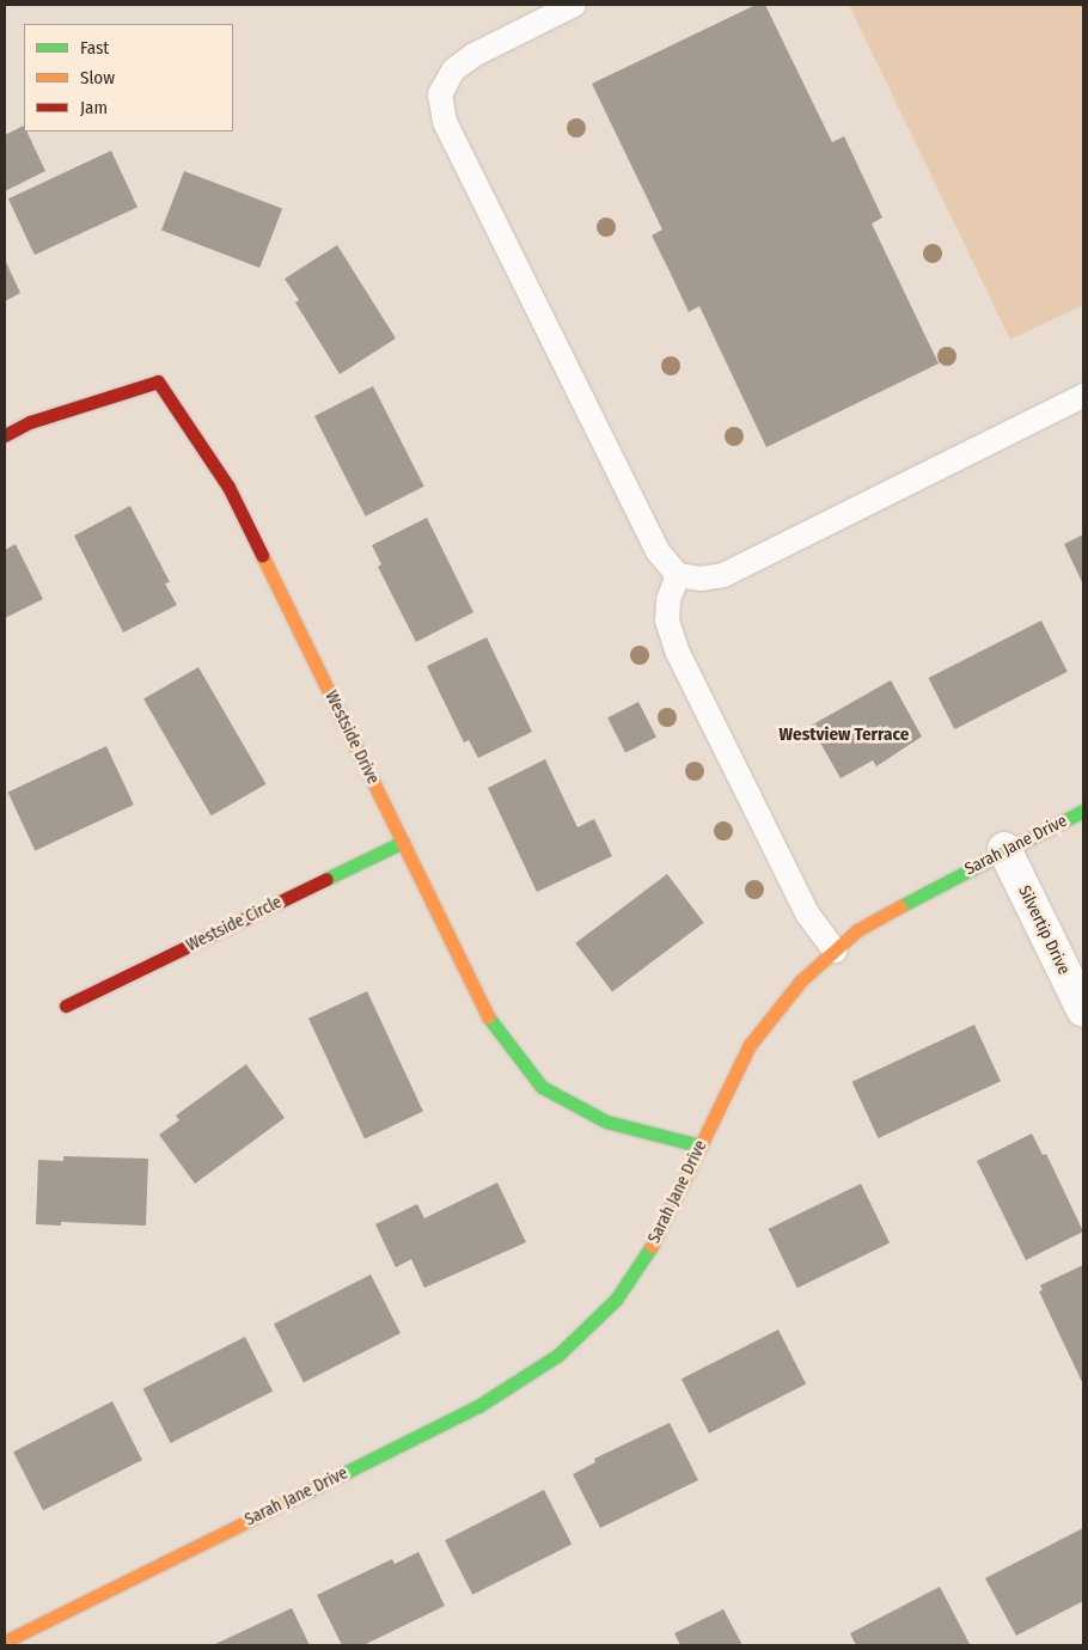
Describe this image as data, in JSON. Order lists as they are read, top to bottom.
{
  "streets": {
    "street": [
      "Westside Drive",
      "Sarah Jane Drive",
      "Westside Circle",
      "Silvertip Drive"
    ]
  },
  "crossings": [
    ["Westside Drive", "Sarah Jane Drive"],
    ["Westside Drive", "Westside Circle"],
    ["Sarah Jane Drive", "Silvertip Drive"]
  ],
  "districts": ["Westview Terrace"],
  "legend": ["Fast", "Slow", "Jam"]
}
